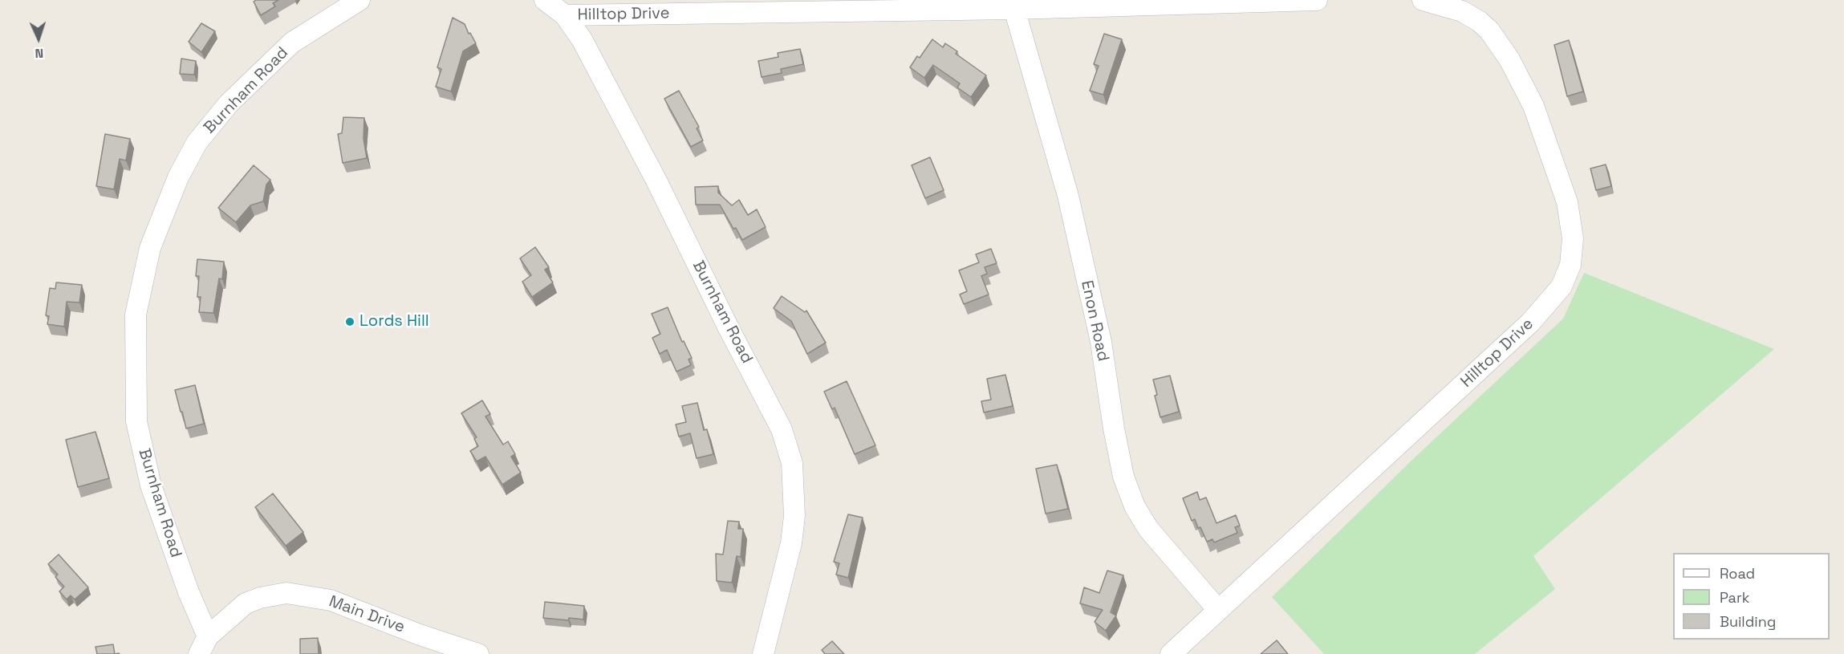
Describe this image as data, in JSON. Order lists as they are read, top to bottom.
{
  "streets": {
    "street": [
      "Hilltop Drive",
      "Burnham Road",
      "Enon Road",
      "Main Drive"
    ]
  },
  "crossings": [
    ["Hilltop Drive", "Burnham Road"],
    ["Hilltop Drive", "Enon Road"],
    ["Burnham Road", "Main Drive"]
  ],
  "places": ["Lords Hill"],
  "legend": ["Road", "Park", "Building"],
  "north": "bottom"
}
